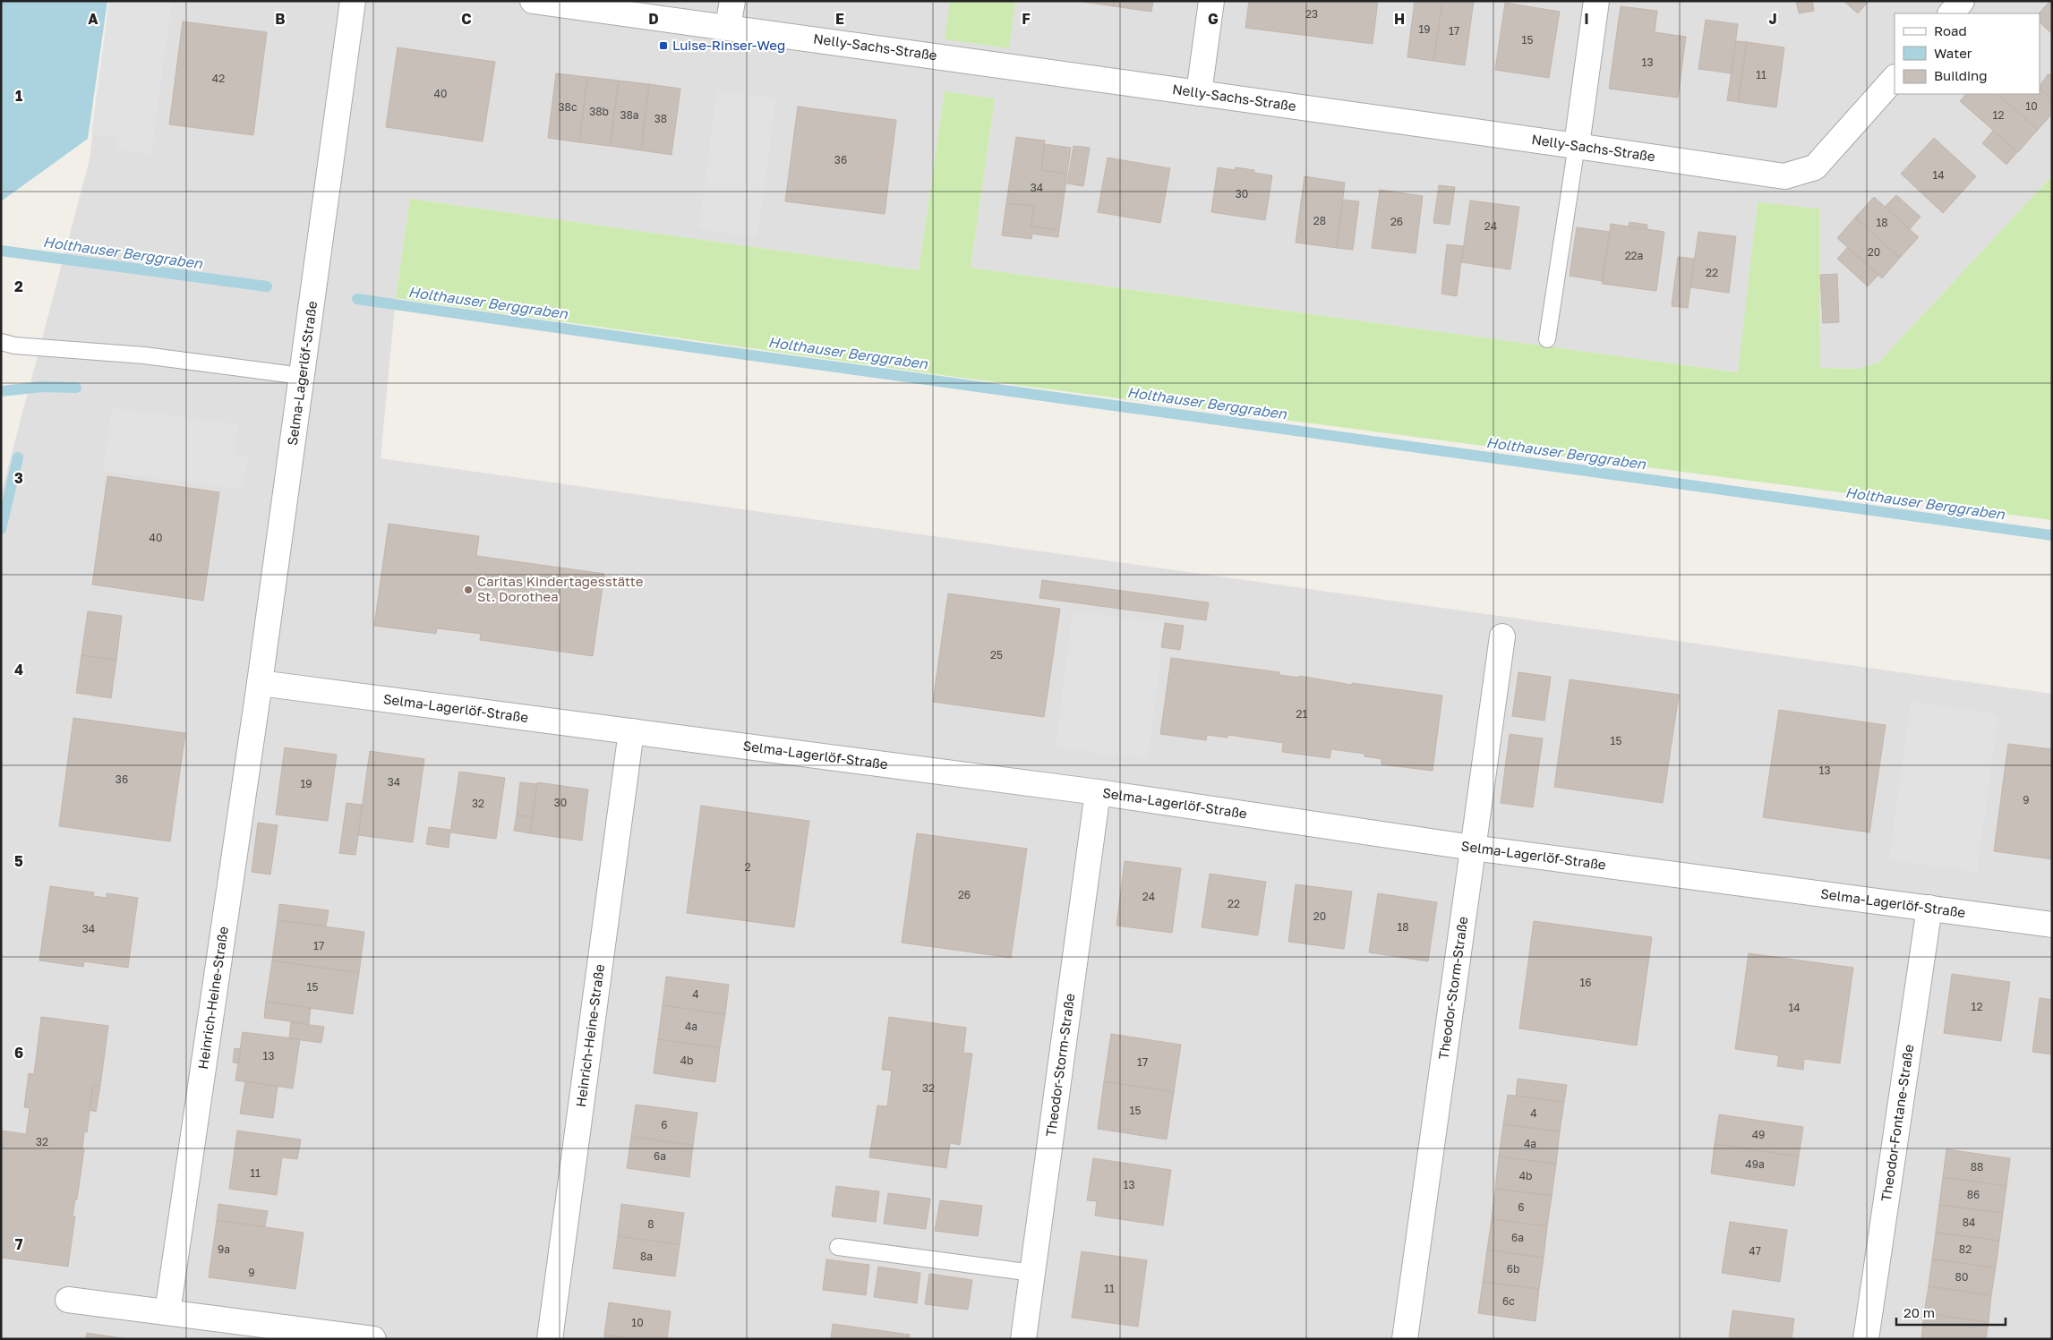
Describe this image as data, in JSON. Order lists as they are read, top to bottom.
{
  "streets": {
    "street": [
      "Nelly-Sachs-Straße",
      "Selma-Lagerlöf-Straße",
      "Theodor-Storm-Straße",
      "Heinrich-Heine-Straße",
      "Theodor-Fontane-Straße"
    ]
  },
  "crossings": [
    ["Selma-Lagerlöf-Straße", "Theodor-Storm-Straße"],
    ["Selma-Lagerlöf-Straße", "Heinrich-Heine-Straße"],
    ["Selma-Lagerlöf-Straße", "Theodor-Fontane-Straße"]
  ],
  "water": ["Holthauser Berggraben"],
  "places": {
    "transit": ["Luise-Rinser-Weg"],
    "other": ["Caritas Kindertagesstätte St. Dorothea"]
  },
  "house_numbers": [
    "23",
    "19",
    "17",
    "15",
    "13",
    "11",
    "42",
    "40",
    "10",
    "38c",
    "38b",
    "38a",
    "12",
    "38",
    "36",
    "14",
    "34",
    "30",
    "28",
    "26",
    "18",
    "24",
    "20",
    "22a",
    "22",
    "40",
    "25",
    "21",
    "15",
    "13",
    "36",
    "34",
    "19",
    "9",
    "30",
    "32",
    "2",
    "26",
    "24",
    "22",
    "20",
    "18",
    "34",
    "17",
    "16",
    "15",
    "4",
    "12",
    "14",
    "4a",
    "13",
    "4b",
    "17",
    "32",
    "15",
    "4",
    "6",
    "49",
    "32",
    "4a",
    "6a",
    "49a",
    "88",
    "11",
    "4b",
    "13",
    "86",
    "6",
    "84",
    "8",
    "6a",
    "9a",
    "82",
    "47",
    "8a",
    "6b",
    "9",
    "80",
    "11",
    "6c",
    "10"
  ],
  "legend": ["Road", "Water", "Building"],
  "scale_bar": "20 m",
  "grid": {
    "columns": [
      "A",
      "B",
      "C",
      "D",
      "E",
      "F",
      "G",
      "H",
      "I",
      "J"
    ],
    "rows": [
      "1",
      "2",
      "3",
      "4",
      "5",
      "6",
      "7"
    ]
  }
}
